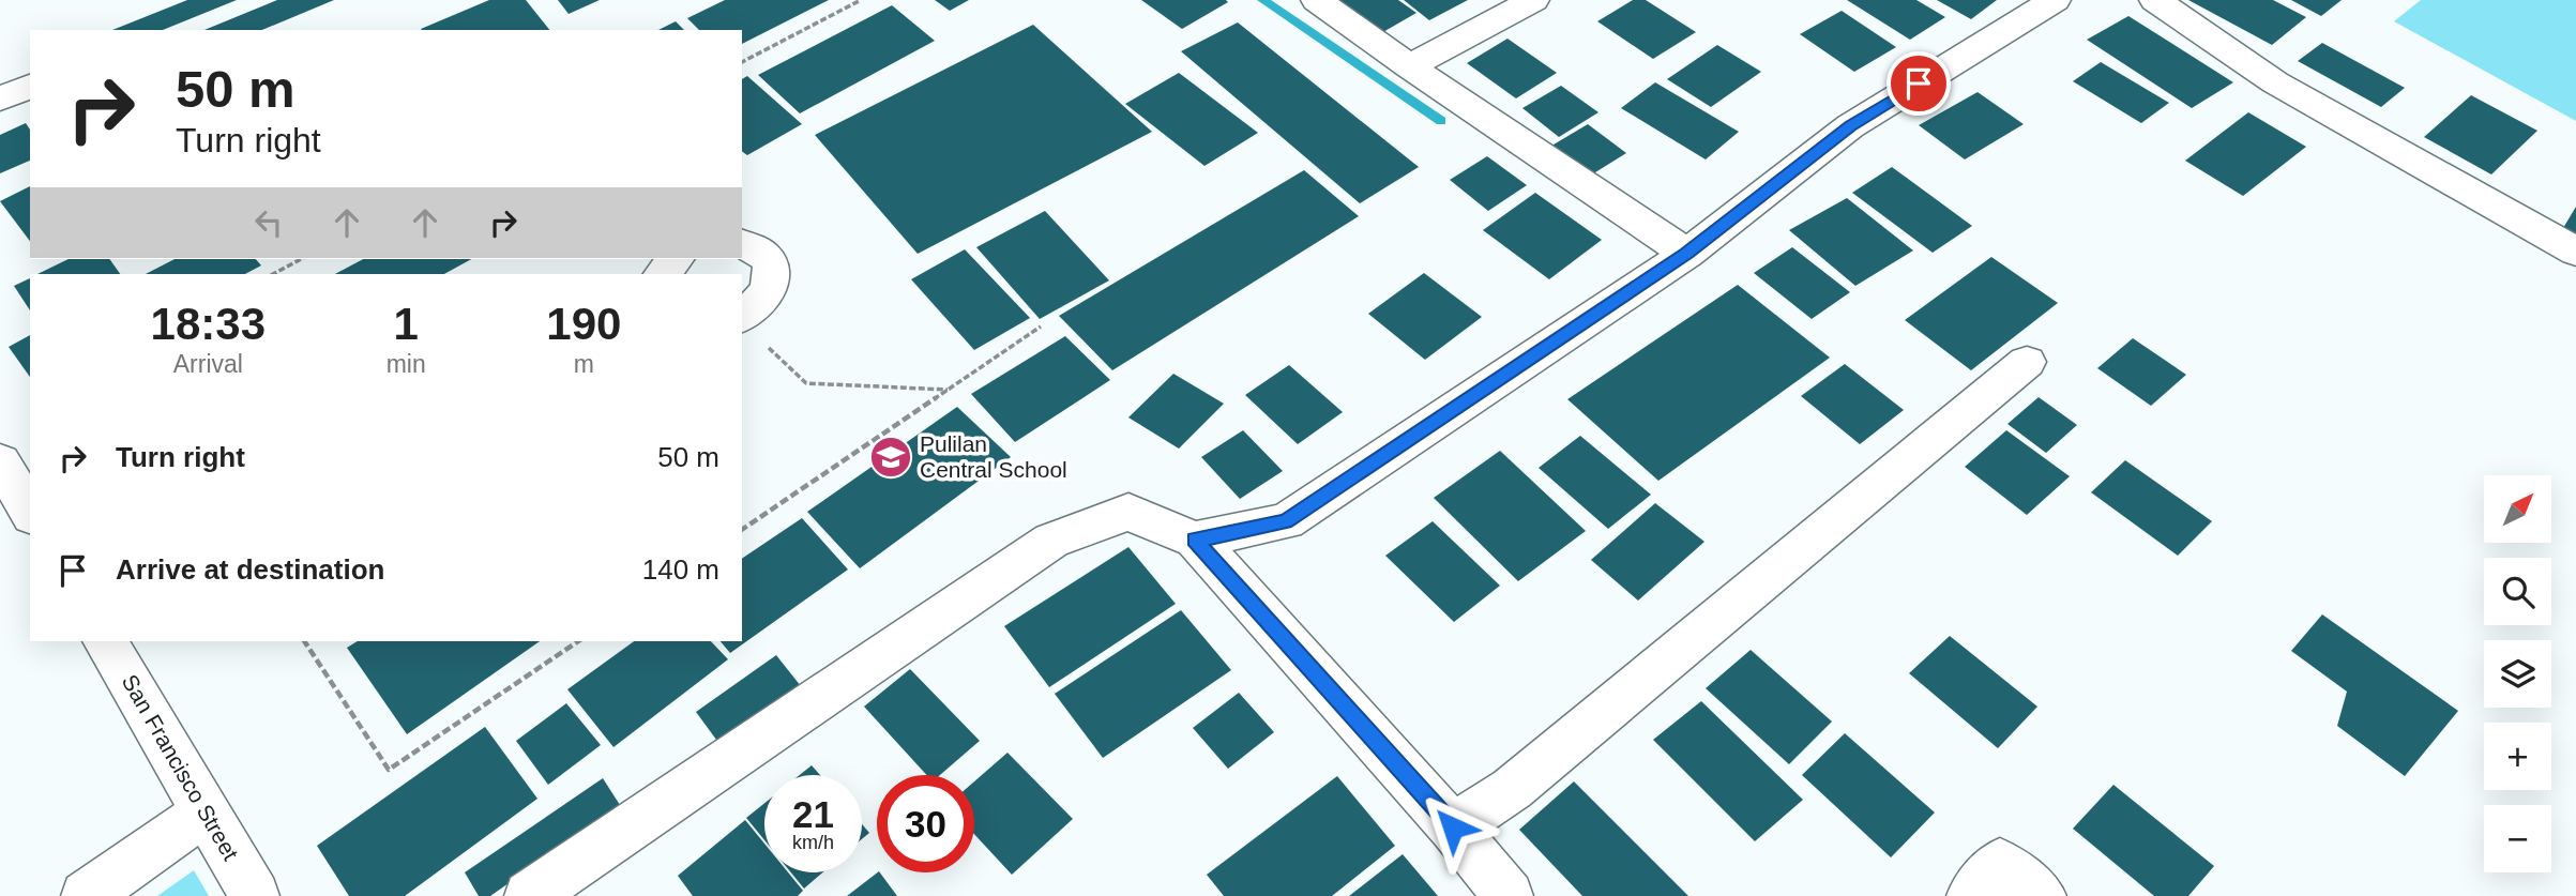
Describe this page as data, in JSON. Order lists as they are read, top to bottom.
{
  "streets": {
    "street": ["San Francisco Street"]
  },
  "places": {
    "school or university": ["Pulilan Central School"]
  },
  "north": "top right",
  "page": {
    "turn": ["50 m", "Turn right"],
    "eta": [
      "18:33",
      "Arrival",
      "1",
      "min",
      "190",
      "m"
    ],
    "list": [
      {
        "name": "Turn right",
        "value": "50 m"
      },
      {
        "name": "Arrive at destination",
        "value": "140 m"
      }
    ],
    "map_buttons": ["+", "−"],
    "speed": "21 km/h",
    "limit": "30"
  }
}
